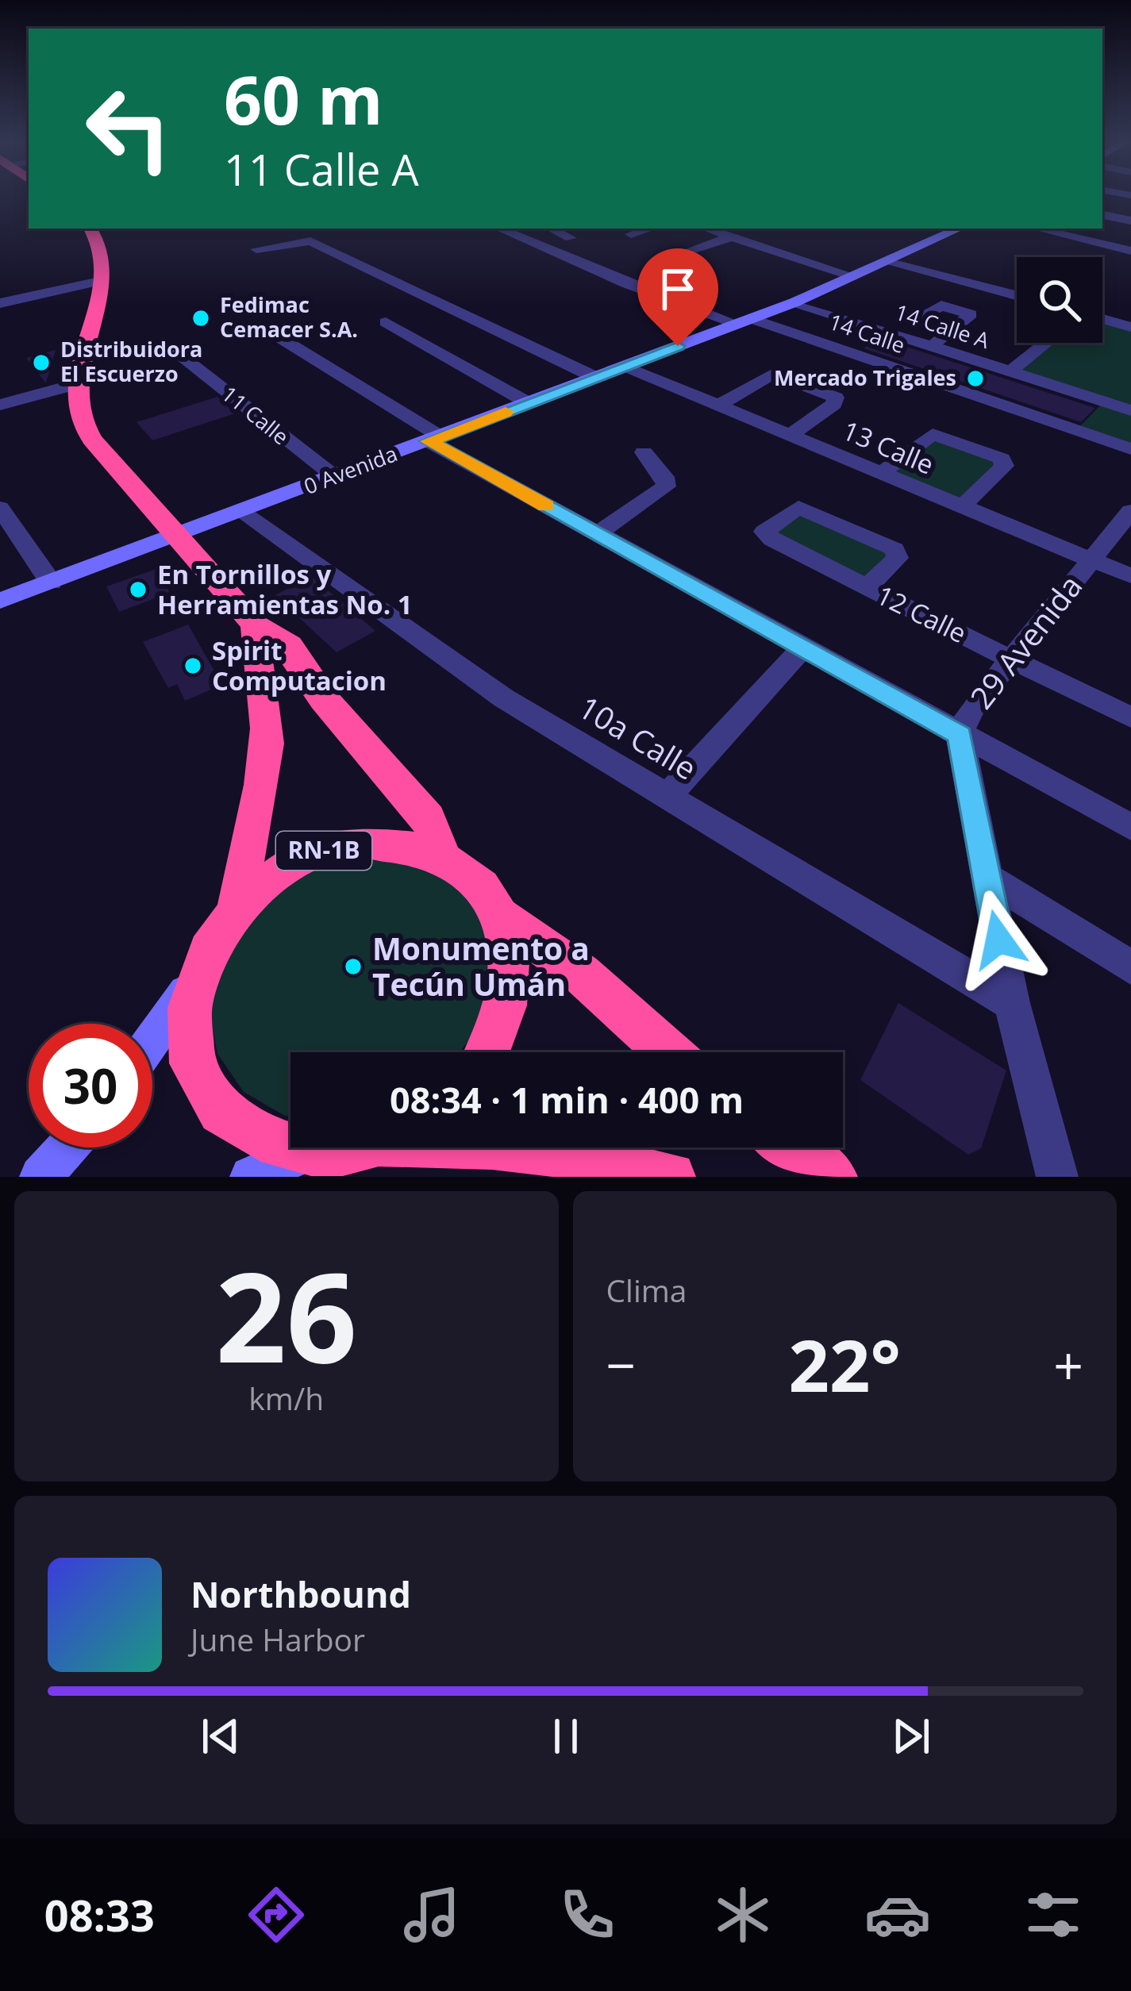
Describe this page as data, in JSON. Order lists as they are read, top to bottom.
{
  "streets": {
    "highway": ["RN-1B"],
    "street": [
      "14 Calle A",
      "14 Calle",
      "11 Calle",
      "13 Calle",
      "0 Avenida",
      "12 Calle",
      "29 Avenida",
      "10a Calle"
    ]
  },
  "crossings": [
    ["14 Calle A", "0 Avenida"],
    ["14 Calle", "0 Avenida"],
    ["11 Calle", "0 Avenida"],
    ["13 Calle", "0 Avenida"],
    ["13 Calle", "29 Avenida"],
    ["0 Avenida", "10a Calle"],
    ["0 Avenida", "RN-1B"],
    ["12 Calle", "29 Avenida"],
    ["29 Avenida", "10a Calle"]
  ],
  "places": [
    "Fedimac Cemacer S.A.",
    "Distribuidora El Escuerzo",
    "Mercado Trigales",
    "En Tornillos y Herramientas No. 1",
    "Spirit Computacion",
    "Monumento a Tecún Umán"
  ],
  "page": {
    "turn": ["60 m", "11 Calle A"],
    "limit": "30",
    "trip": "08:34 · 1 min · 400 m",
    "tile": [
      ["26", "km/h"],
      "Clima"
    ],
    "heat": ["−", "22°", "+"],
    "song": ["Northbound", "June Harbor"],
    "tabs": "08:33"
  }
}
